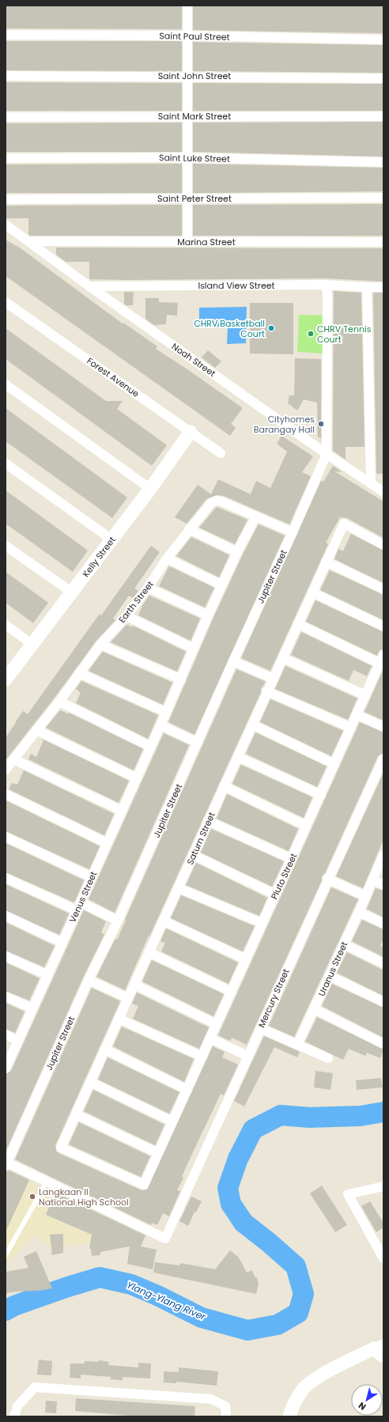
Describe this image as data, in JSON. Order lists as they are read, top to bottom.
{
  "streets": {
    "street": [
      "Saint Paul Street",
      "Saint John Street",
      "Saint Mark Street",
      "Saint Luke Street",
      "Saint Peter Street",
      "Marina Street",
      "Island View Street",
      "Noah Street",
      "Forest Avenue",
      "Kelly Street",
      "Jupiter Street",
      "Earth Street",
      "Saturn Street",
      "Pluto Street",
      "Venus Street",
      "Uranus Street",
      "Mercury Street"
    ]
  },
  "crossings": [
    ["Marina Street", "Noah Street"],
    ["Island View Street", "Noah Street"],
    ["Noah Street", "Jupiter Street"],
    ["Forest Avenue", "Kelly Street"],
    ["Jupiter Street", "Earth Street"],
    ["Earth Street", "Venus Street"],
    ["Saturn Street", "Pluto Street"]
  ],
  "water": ["Ylang-Ylang River"],
  "places": [
    "CHRV Basketball Court",
    "CHRV Tennis Court",
    "Cityhomes Barangay Hall",
    "Langkaan II National High School"
  ],
  "north": "bottom left"
}
